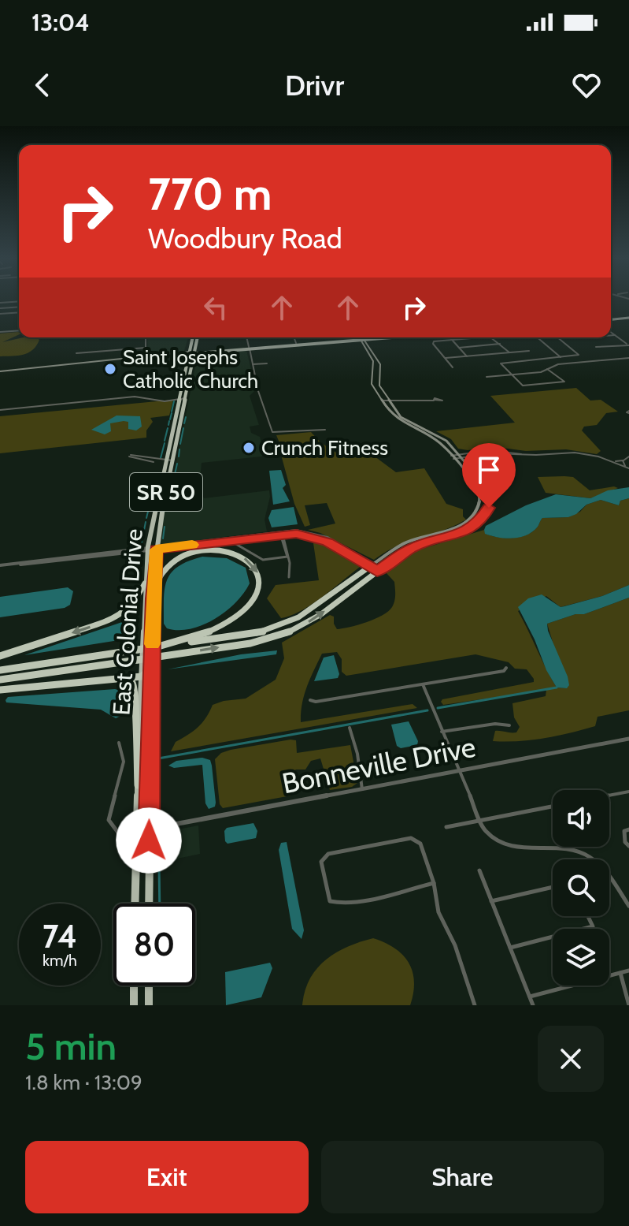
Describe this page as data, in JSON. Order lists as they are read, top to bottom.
{
  "streets": {
    "highway": ["SR 50", "East Colonial Drive"],
    "street": ["Bonneville Drive"]
  },
  "crossings": [
    ["East Colonial Drive", "Bonneville Drive"]
  ],
  "places": ["Saint Josephs Catholic Church", "Crunch Fitness"],
  "page": {
    "status": "13:04",
    "header": "Drivr",
    "turn": ["770 m", "Woodbury Road"],
    "speed": "74 km/h",
    "limit": "80",
    "heading": ["5 min", "1.8 km · 13:09"],
    "buttons": ["Exit", "Share"]
  }
}
